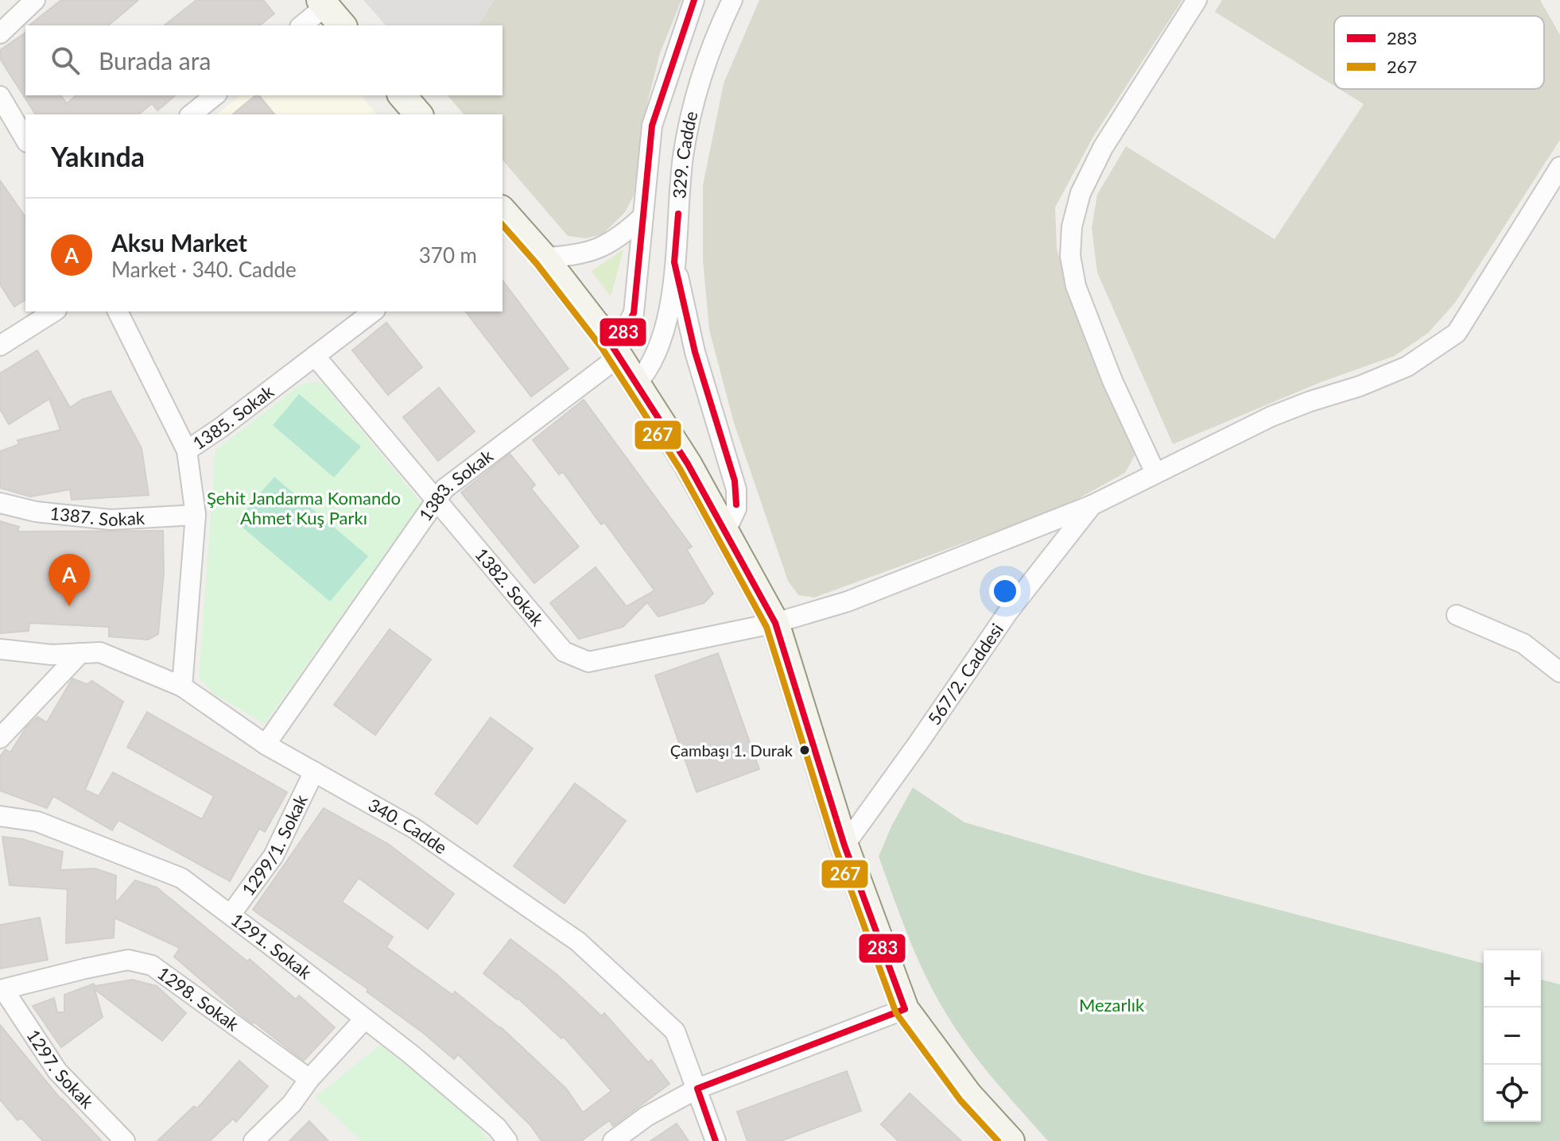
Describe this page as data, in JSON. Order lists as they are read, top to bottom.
{
  "streets": {
    "street": [
      "329. Cadde",
      "1385. Sokak",
      "1383. Sokak",
      "1387. Sokak",
      "1382. Sokak",
      "567/2. Caddesi",
      "340. Cadde",
      "1299/1. Sokak",
      "1291. Sokak",
      "1298. Sokak",
      "1297. Sokak"
    ]
  },
  "crossings": [
    ["329. Cadde", "1383. Sokak"],
    ["1385. Sokak", "1387. Sokak"],
    ["1385. Sokak", "1382. Sokak"],
    ["1385. Sokak", "340. Cadde"],
    ["1383. Sokak", "1382. Sokak"],
    ["1383. Sokak", "340. Cadde"],
    ["1382. Sokak", "567/2. Caddesi"],
    ["340. Cadde", "1299/1. Sokak"],
    ["1299/1. Sokak", "1291. Sokak"],
    ["1298. Sokak", "1297. Sokak"]
  ],
  "parks": ["Şehit Jandarma Komando Ahmet Kuş Parkı", "Mezarlık"],
  "places": ["Çambaşı 1. Durak"],
  "lines": ["transit line 283", "transit line 267"],
  "legend": ["283", "267"],
  "page": {
    "search": "Burada ara",
    "heading": "Yakında",
    "list": [
      {
        "mark": "A",
        "name": "Aksu Market",
        "note": "Market · 340. Cadde",
        "value": "370 m"
      }
    ],
    "pins": "A",
    "map_buttons": ["+", "−"]
  }
}
